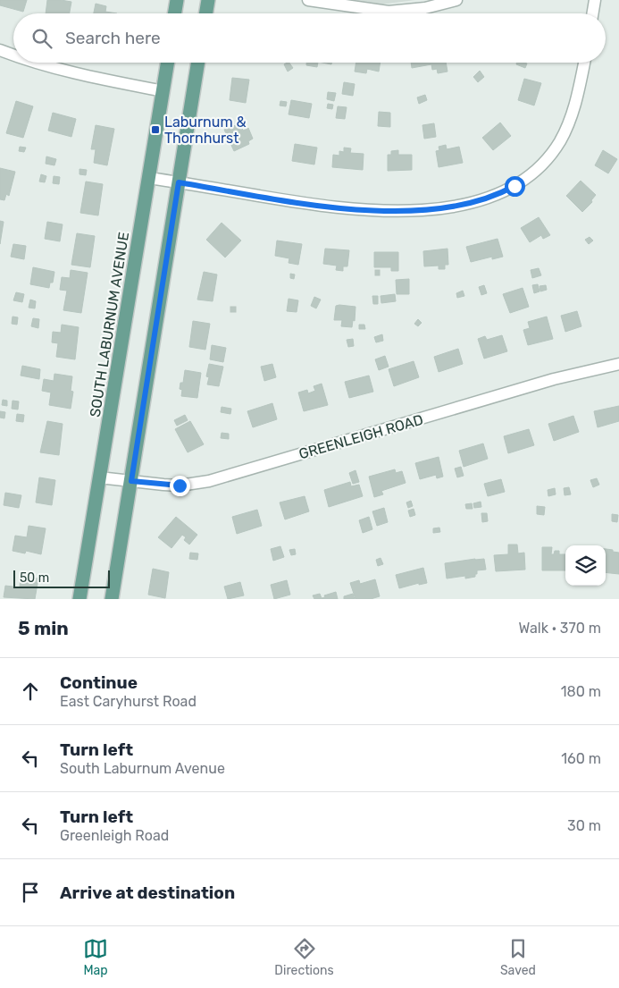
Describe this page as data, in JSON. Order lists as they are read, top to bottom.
{
  "streets": {
    "main road": ["SOUTH LABURNUM AVENUE"],
    "street": ["GREENLEIGH ROAD"]
  },
  "crossings": [
    ["SOUTH LABURNUM AVENUE", "GREENLEIGH ROAD"]
  ],
  "places": {
    "transit": ["Laburnum & Thornhurst"]
  },
  "scale_bar": "50 m",
  "page": {
    "search": "Search here",
    "scale": "50 m",
    "heading": ["5 min", "Walk · 370 m"],
    "list": [
      ["Continue", "East Caryhurst Road", "180 m"],
      ["Turn left", "South Laburnum Avenue", "160 m"],
      ["Turn left", "Greenleigh Road", "30 m"],
      "Arrive at destination"
    ],
    "nav": ["Map", "Directions", "Saved"]
  }
}
